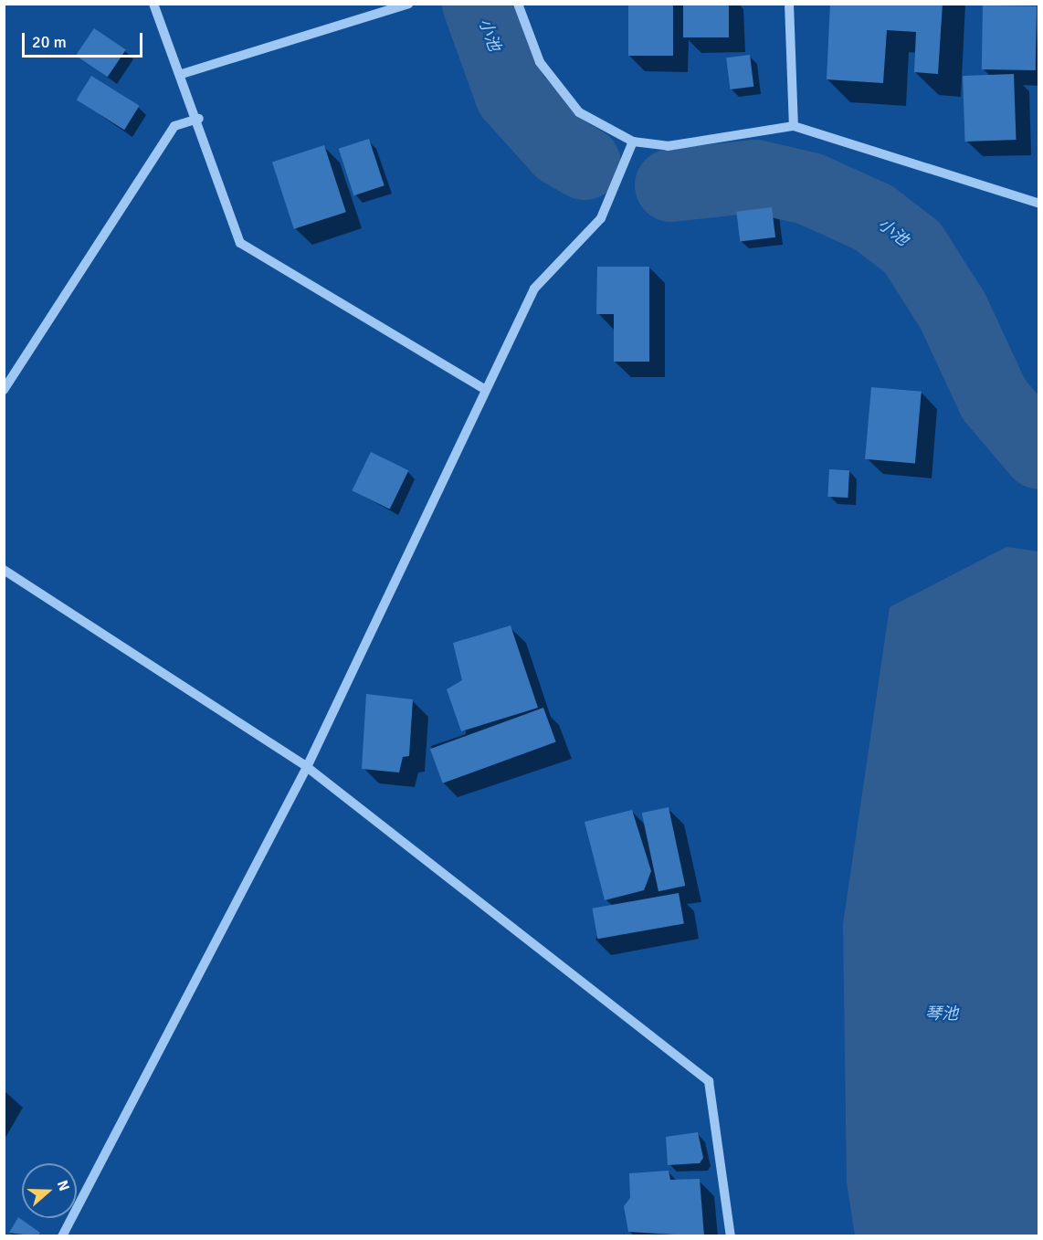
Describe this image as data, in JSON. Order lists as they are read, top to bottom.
{
  "water": ["小池", "琴池"],
  "scale_bar": "20 m",
  "north": "right"
}
